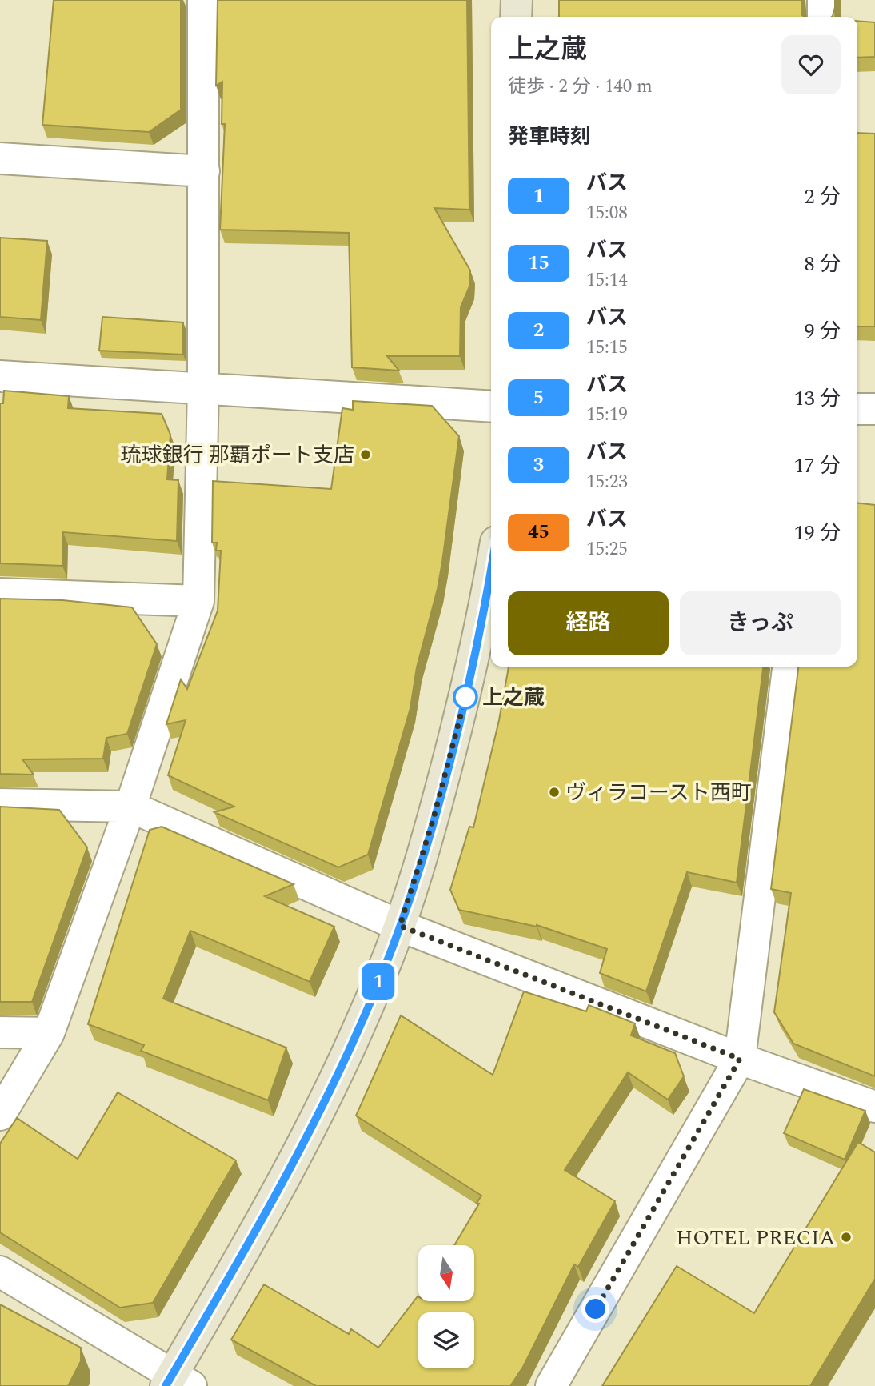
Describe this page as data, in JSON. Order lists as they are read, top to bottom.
{
  "places": [
    "琉球銀行 那覇ポート支店",
    "上之蔵",
    "ヴィラコースト西町",
    "HOTEL PRECIA"
  ],
  "lines": ["bus line 1"],
  "north": "bottom",
  "page": {
    "on_map": "1",
    "heading": [
      ["上之蔵", "徒歩 · 2 分 · 140 m"],
      "発車時刻"
    ],
    "list": [
      {
        "mark": "1",
        "name": "バス",
        "note": "15:08",
        "value": "2 分"
      },
      {
        "mark": "15",
        "name": "バス",
        "note": "15:14",
        "value": "8 分"
      },
      {
        "mark": "2",
        "name": "バス",
        "note": "15:15",
        "value": "9 分"
      },
      {
        "mark": "5",
        "name": "バス",
        "note": "15:19",
        "value": "13 分"
      },
      {
        "mark": "3",
        "name": "バス",
        "note": "15:23",
        "value": "17 分"
      },
      {
        "mark": "45",
        "name": "バス",
        "note": "15:25",
        "value": "19 分"
      }
    ],
    "buttons": ["経路", "きっぷ"]
  }
}
